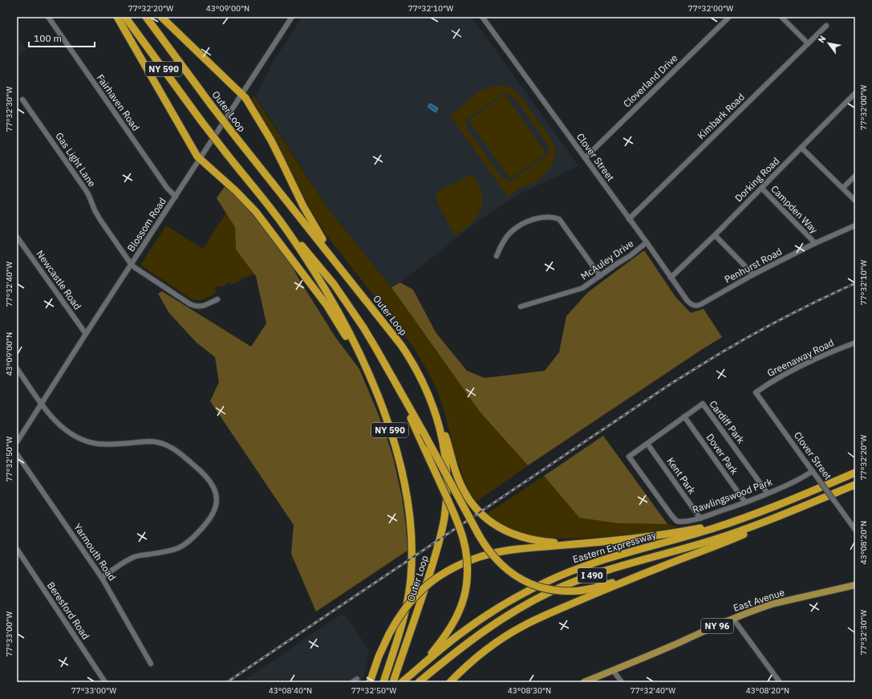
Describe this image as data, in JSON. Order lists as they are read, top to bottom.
{
  "streets": {
    "highway": [
      "NY 590",
      "Outer Loop",
      "Eastern Expressway",
      "I 490"
    ],
    "main road": ["East Avenue", "NY 96"],
    "street": [
      "Cloverland Drive",
      "Fairhaven Road",
      "Kimbark Road",
      "Clover Street",
      "Gas Light Lane",
      "Dorking Road",
      "Campden Way",
      "Blossom Road",
      "McAuley Drive",
      "Penhurst Road",
      "Newcastle Road",
      "Greenaway Road",
      "Cardiff Park",
      "Dover Park",
      "Kent Park",
      "Rawlingswood Park",
      "Yarmouth Road",
      "Beresford Road"
    ]
  },
  "crossings": [
    ["Cloverland Drive", "Clover Street"],
    ["Fairhaven Road", "Blossom Road"],
    ["Kimbark Road", "Clover Street"],
    ["Clover Street", "Dorking Road"],
    ["Clover Street", "McAuley Drive"],
    ["Clover Street", "Penhurst Road"],
    ["Clover Street", "Greenaway Road"],
    ["Clover Street", "Rawlingswood Park"],
    ["Gas Light Lane", "Blossom Road"],
    ["Dorking Road", "Campden Way"],
    ["Campden Way", "Penhurst Road"],
    ["Blossom Road", "Newcastle Road"],
    ["Cardiff Park", "Dover Park"],
    ["Cardiff Park", "Kent Park"],
    ["Cardiff Park", "Rawlingswood Park"],
    ["Dover Park", "Rawlingswood Park"],
    ["Kent Park", "Rawlingswood Park"]
  ],
  "scale_bar": "100 m",
  "north": "top left",
  "coordinates": [
    "77°32'20\"W",
    "43°09'00\"N",
    "77°32'10\"W",
    "77°32'00\"W",
    "77°32'30\"W",
    "77°32'40\"W",
    "77°32'50\"W",
    "43°08'20\"N",
    "77°33'00\"W",
    "43°08'40\"N",
    "43°08'30\"N"
  ]
}
